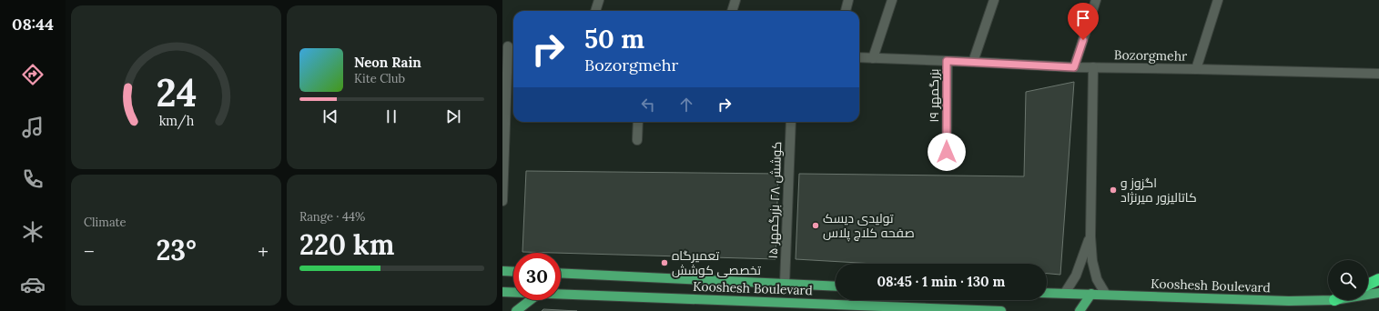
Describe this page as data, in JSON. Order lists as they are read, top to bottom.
{
  "streets": {
    "main road": ["Kooshesh Boulevard"],
    "street": ["Bozorgmehr", "بزرگمهر ۱۹", "کوشش ۲۸ بزرگمهر ۱۵"]
  },
  "crossings": [
    ["Bozorgmehr", "بزرگمهر ۱۹"],
    ["کوشش ۲۸ بزرگمهر ۱۵", "Kooshesh Boulevard"]
  ],
  "places": ["اگزوز و کاتالیزور میرنژاد", "تولیدی دیسک صفحه کلاچ پلاس", "تعمیرگاه تخصصی کوشش"],
  "page": {
    "tabs": "08:44",
    "turn": ["50 m", "Bozorgmehr"],
    "song": ["Neon Rain", "Kite Club"],
    "tile": [
      "Climate",
      ["Range · 44%", "220 km"]
    ],
    "heat": ["−", "23°", "+"],
    "limit": "30",
    "trip": "08:45 · 1 min · 130 m",
    "gauge": ["24", "km/h"]
  }
}
